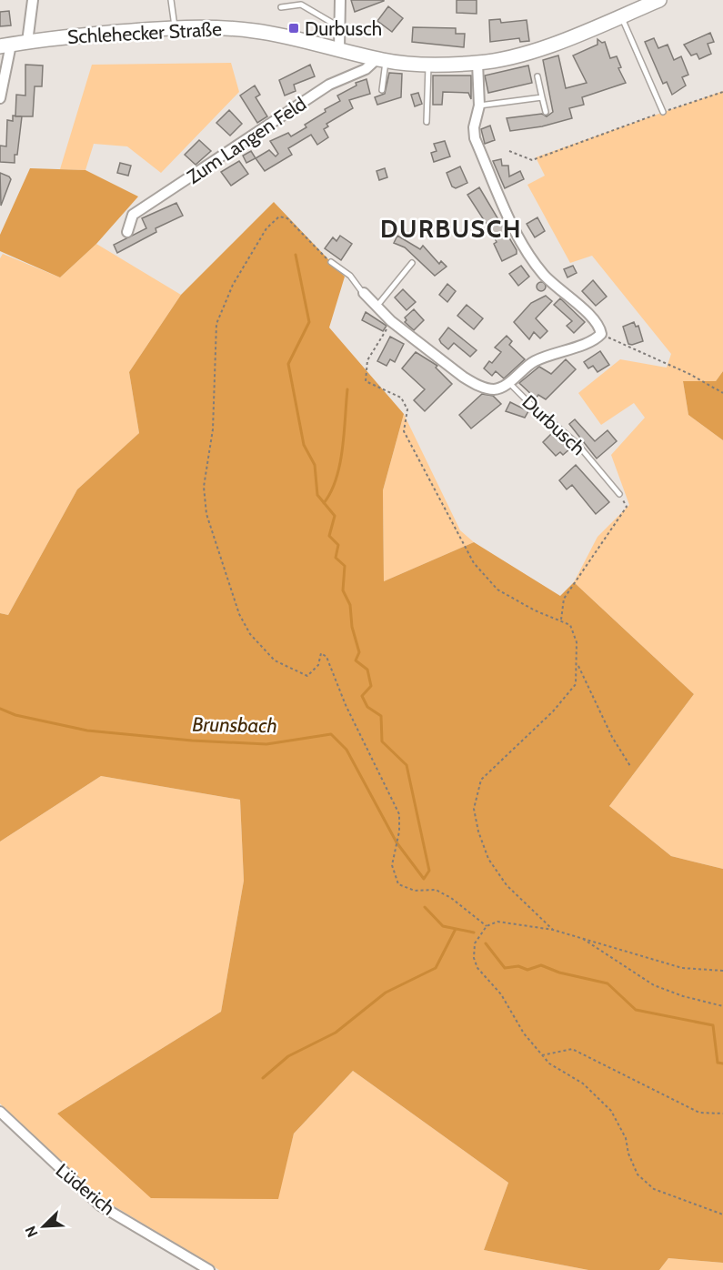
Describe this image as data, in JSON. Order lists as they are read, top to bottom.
{
  "streets": {
    "main road": ["Schlehecker Straße"],
    "street": ["Zum Langen Feld", "Durbusch", "Lüderich"]
  },
  "crossings": [
    ["Schlehecker Straße", "Zum Langen Feld"]
  ],
  "districts": ["DURBUSCH"],
  "water": ["Brunsbach"],
  "places": {
    "transit": ["Durbusch"]
  },
  "north": "bottom left"
}
